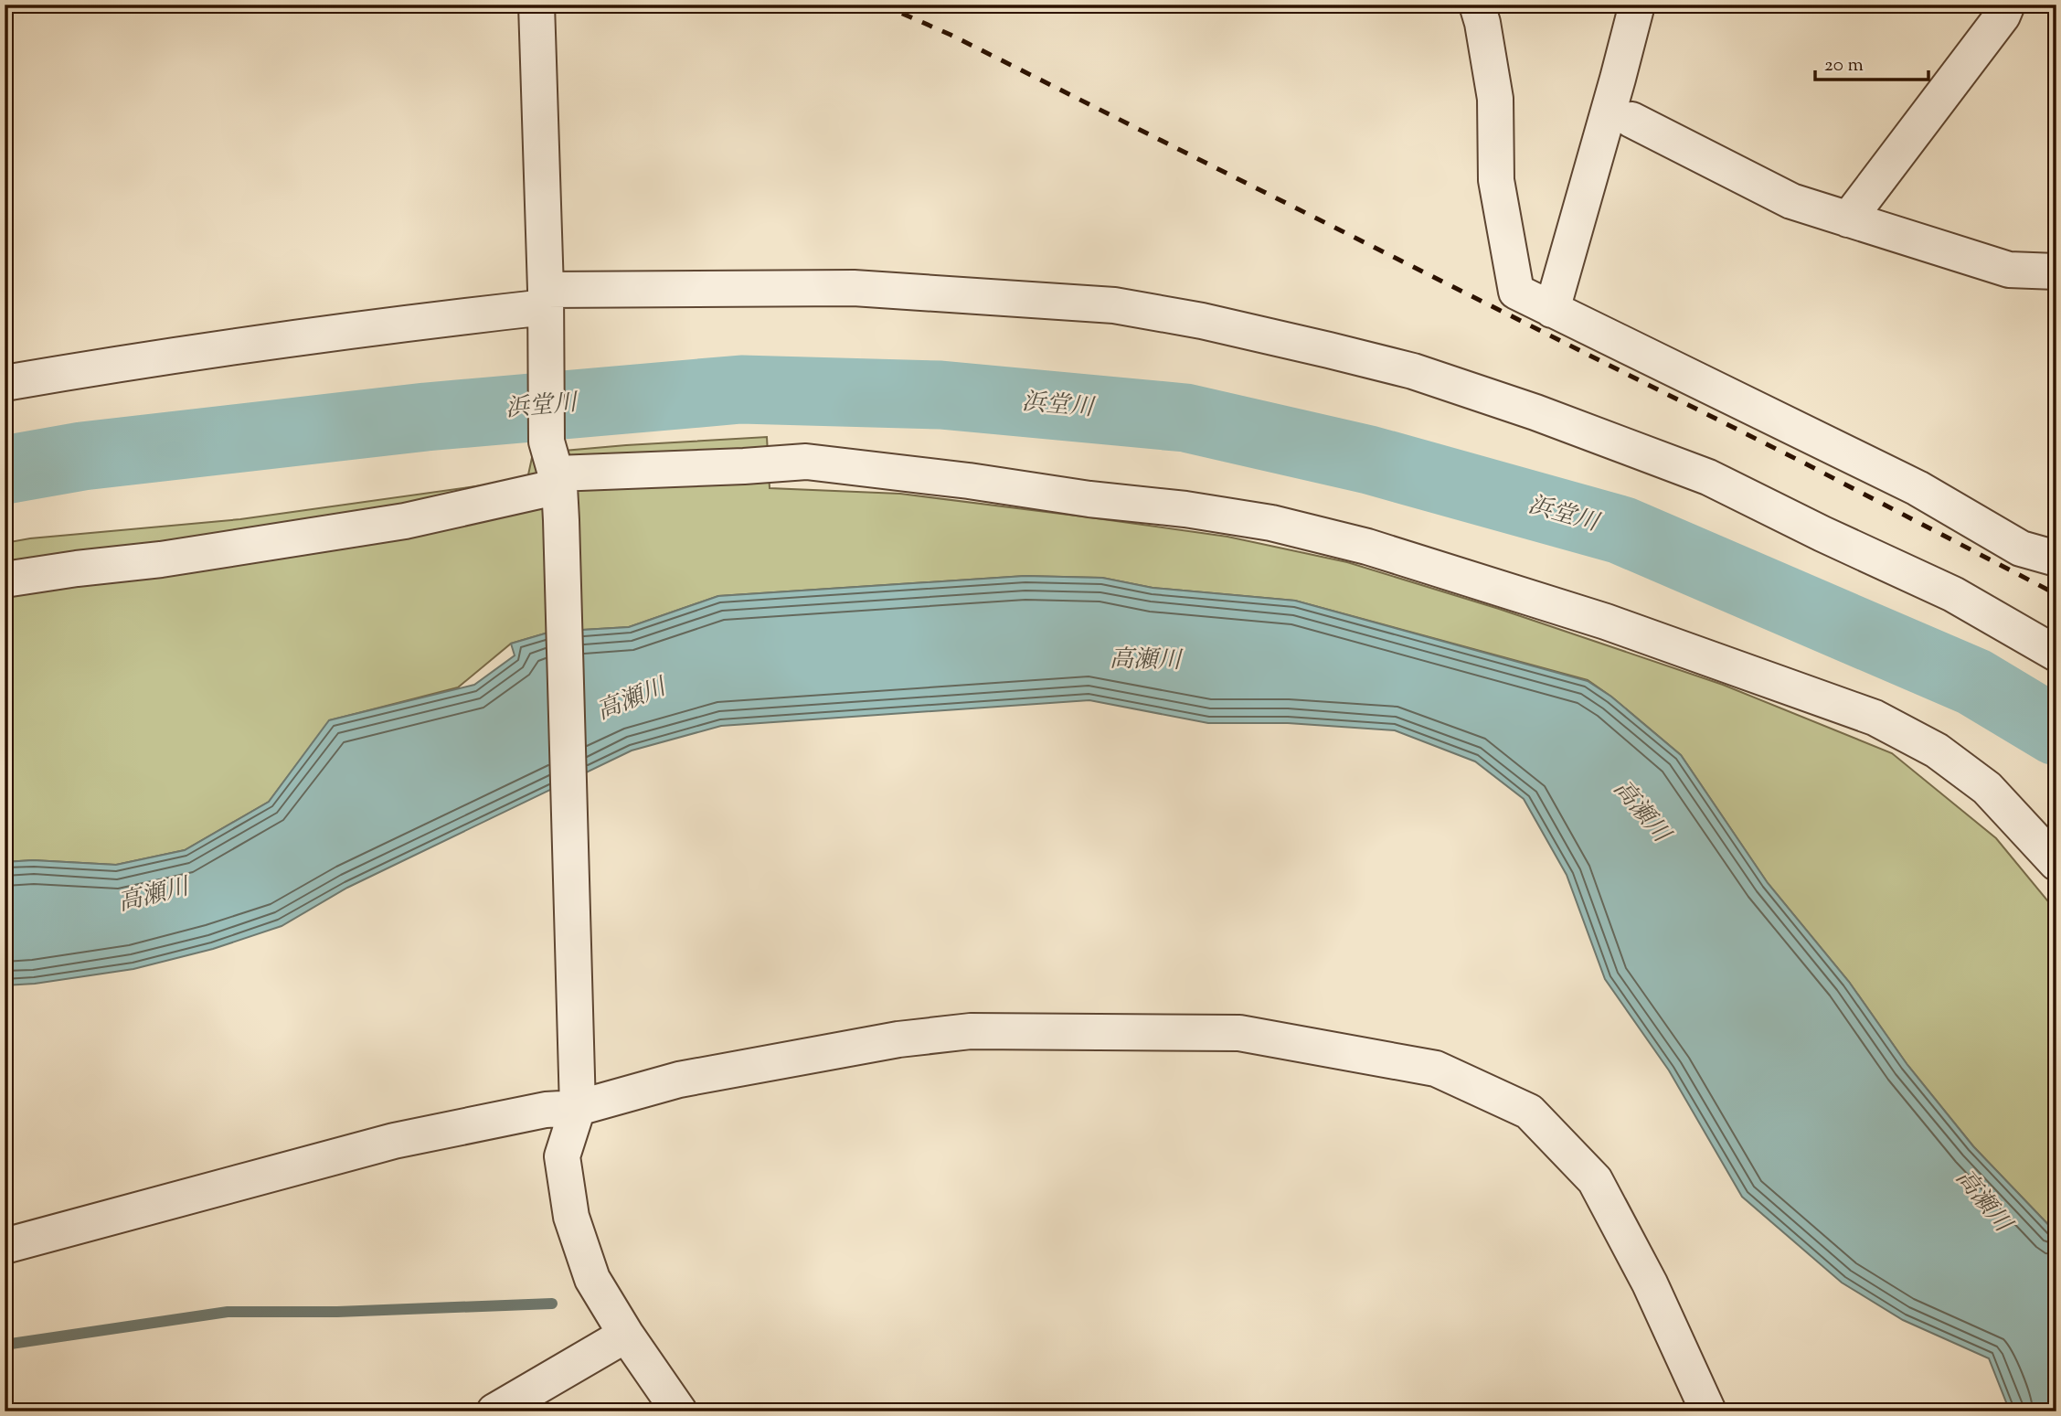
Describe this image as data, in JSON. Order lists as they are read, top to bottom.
{
  "water": ["浜堂川", "高瀬川"],
  "scale_bar": "20 m"
}
